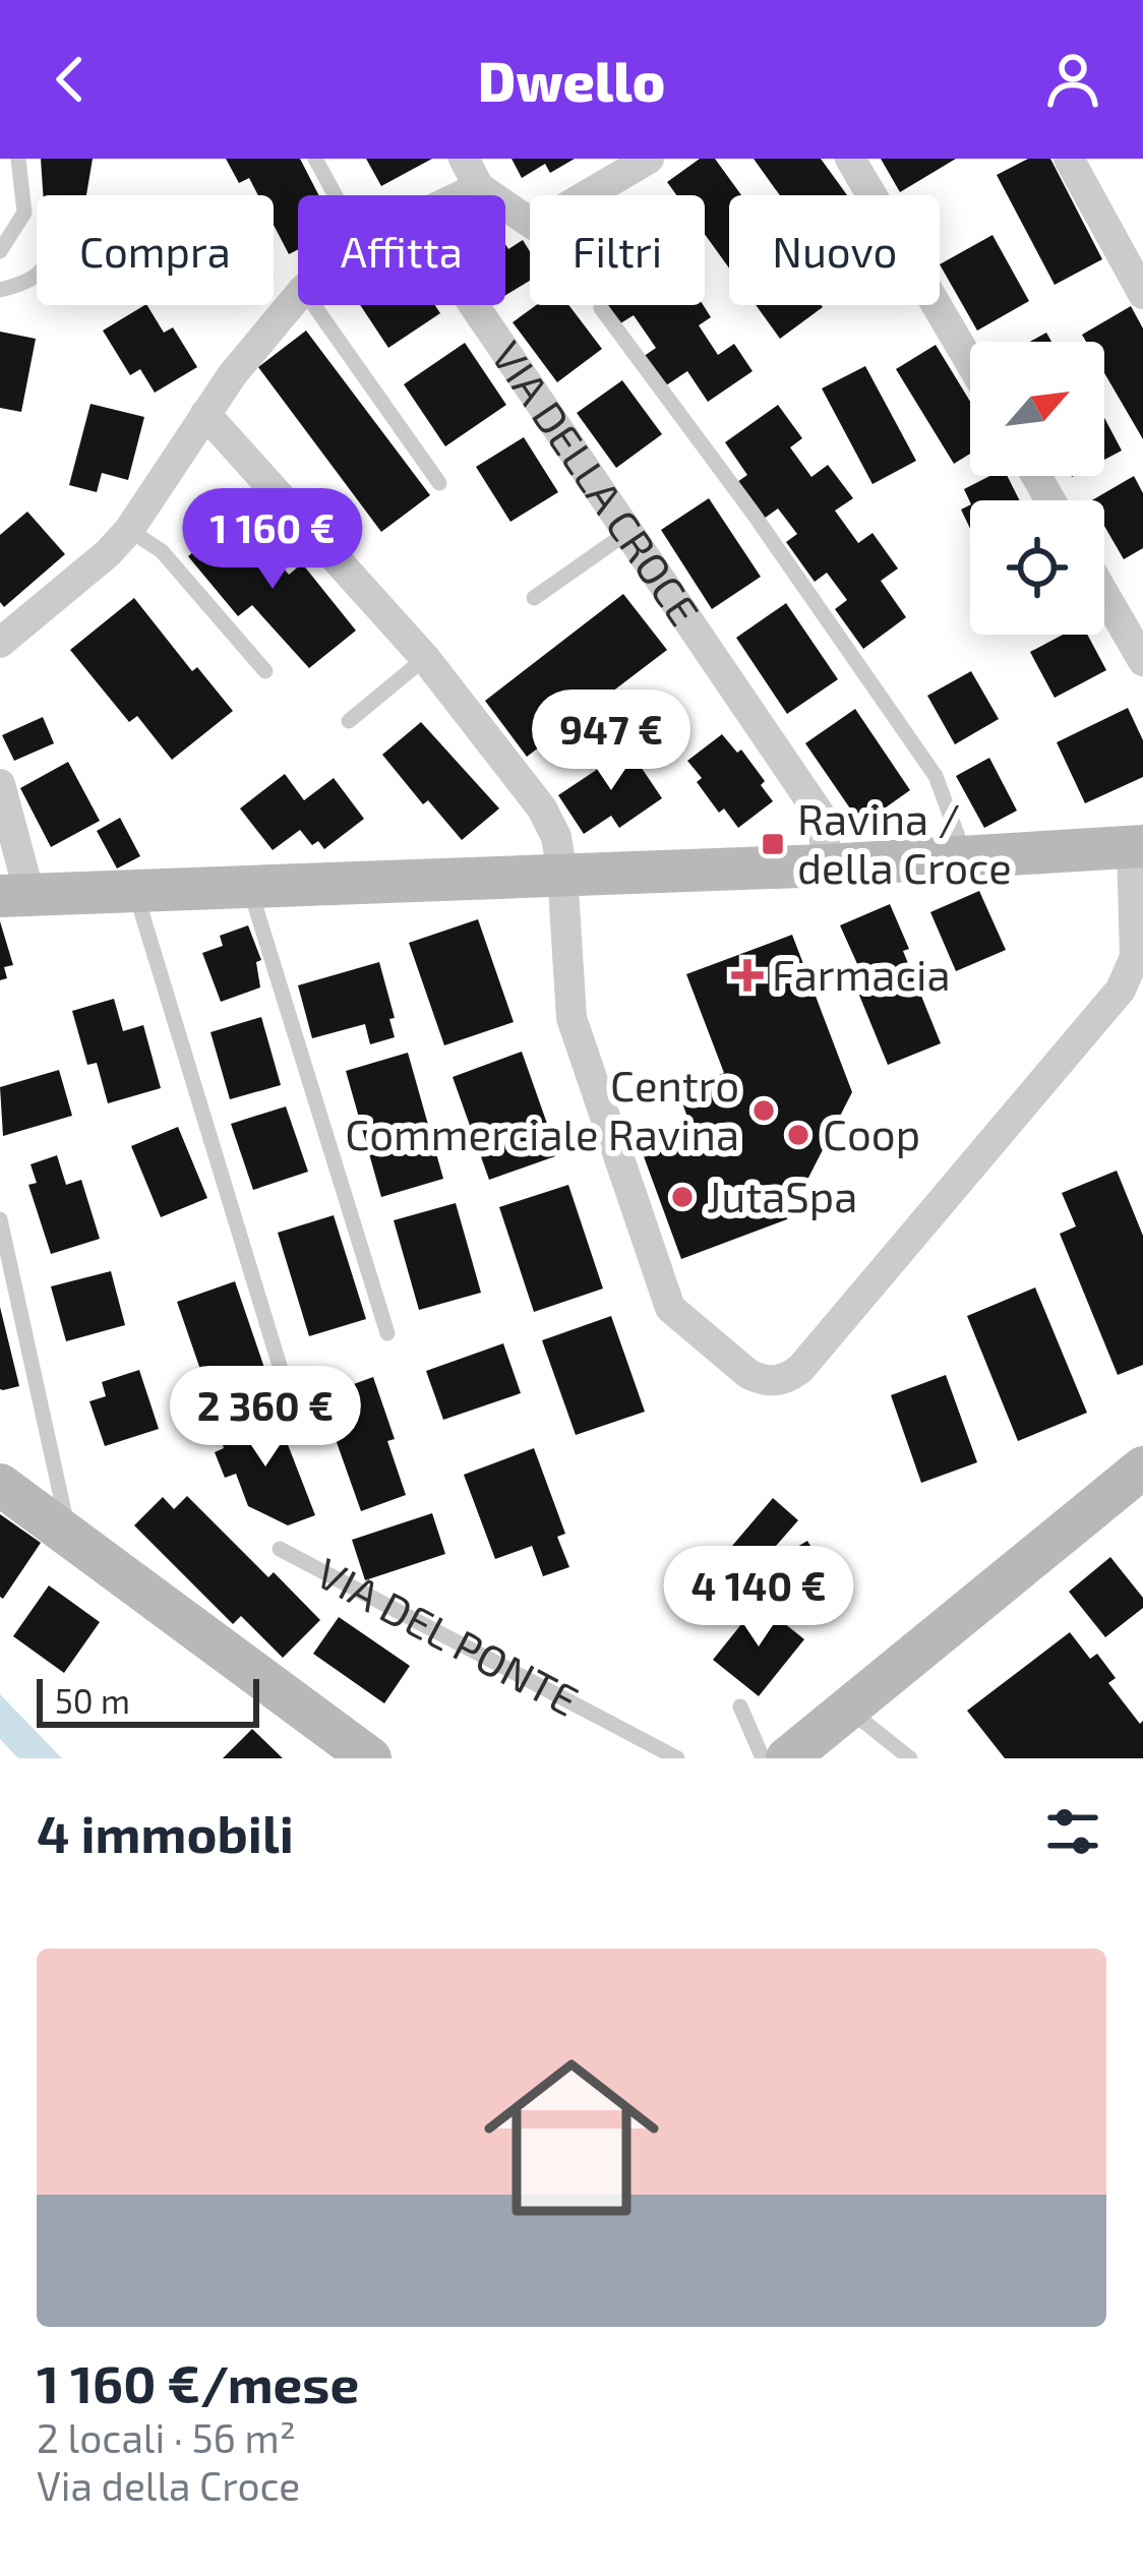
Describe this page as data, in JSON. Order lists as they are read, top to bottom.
{
  "streets": {
    "street": ["VIA DELLA CROCE"],
    "lane": ["VIA DEL PONTE"]
  },
  "places": {
    "transit": ["Ravina / della Croce"],
    "health": ["Farmacia"],
    "other": ["Centro Commerciale Ravina", "Coop", "JutaSpa"]
  },
  "scale_bar": "50 m",
  "north": "top right",
  "page": {
    "header": "Dwello",
    "chip": [
      "Compra",
      "Affitta",
      "Filtri",
      "Nuovo"
    ],
    "price": [
      "1 160 €",
      "947 €",
      "2 360 €",
      "4 140 €"
    ],
    "scale": "50 m",
    "heading": "4 immobili",
    "list": [
      {
        "name": "1 160 €/mese",
        "note": "2 locali · 56 m² · Via della Croce"
      }
    ]
  }
}
